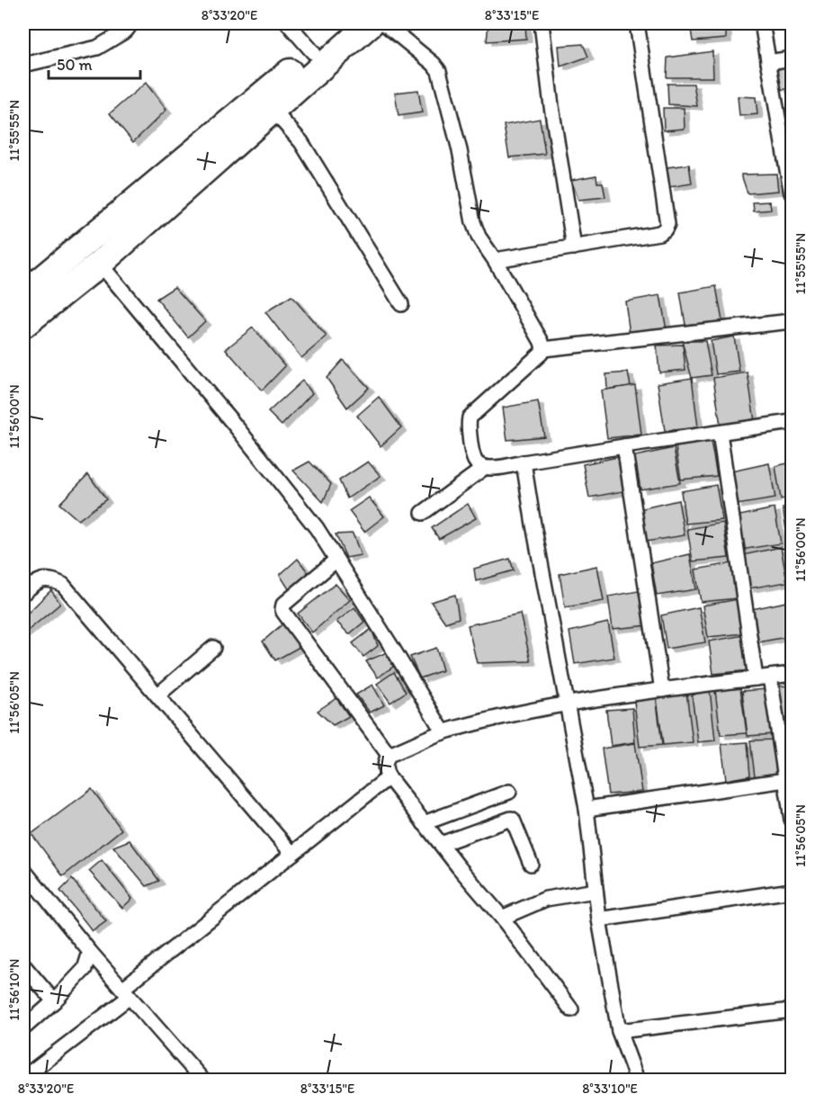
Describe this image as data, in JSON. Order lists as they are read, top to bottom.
{
  "scale_bar": "50 m",
  "coordinates": [
    "8°33'20\"E",
    "8°33'15\"E",
    "11°55'55\"N",
    "11°56'00\"N",
    "11°56'05\"N",
    "11°56'10\"N",
    "8°33'10\"E"
  ]
}
